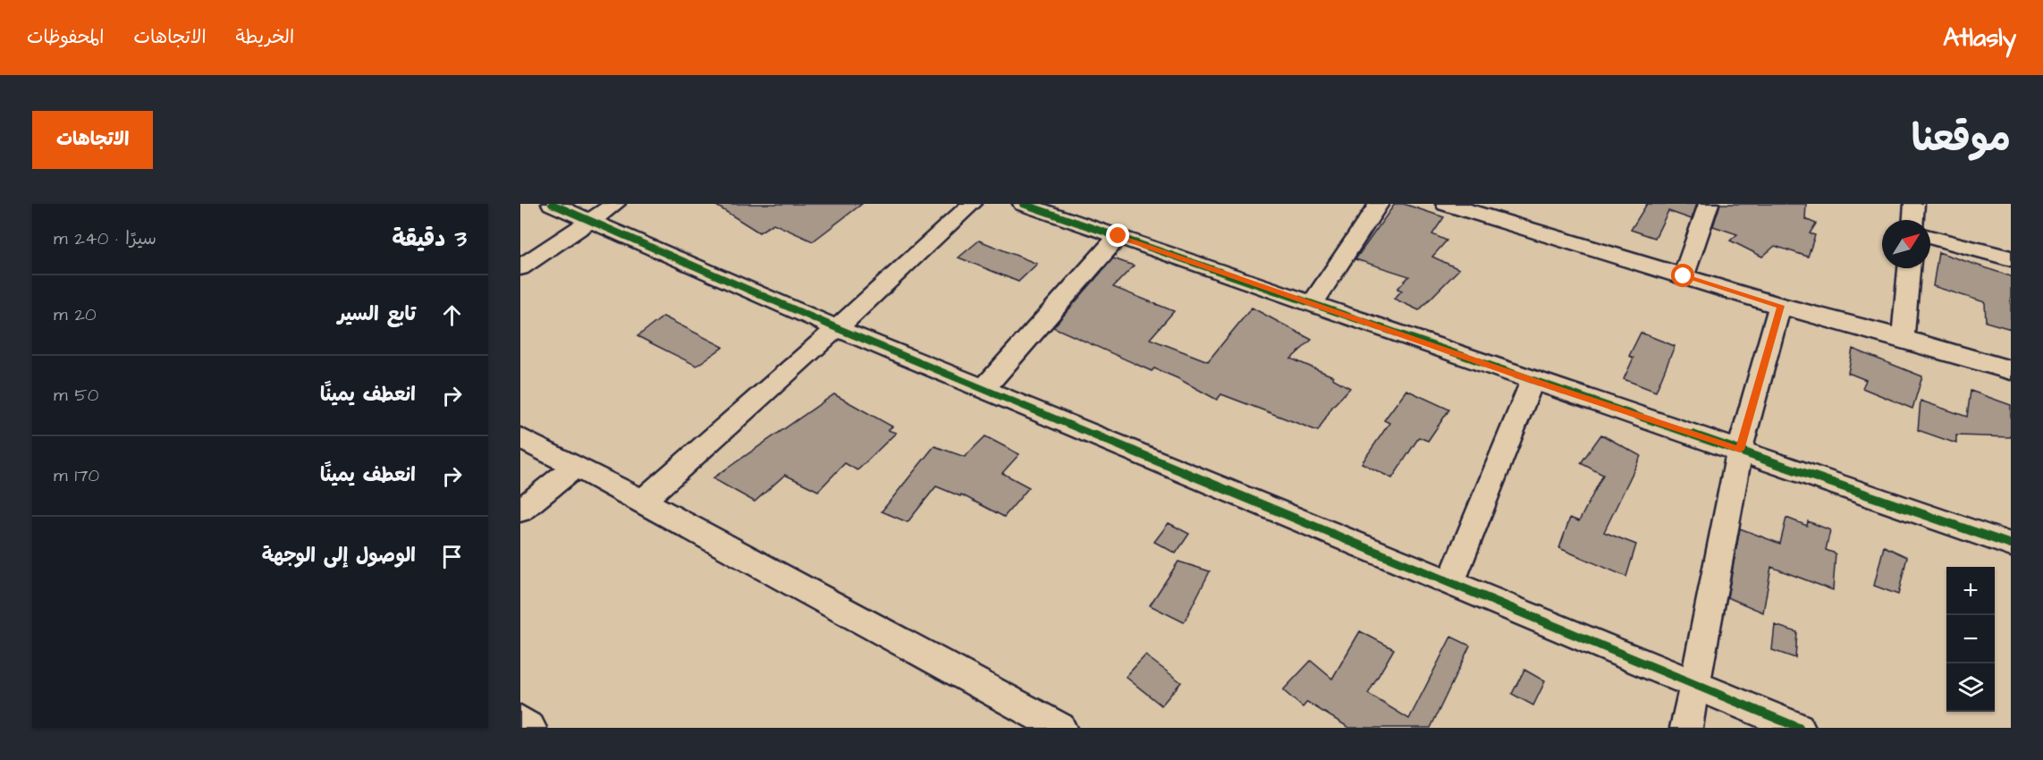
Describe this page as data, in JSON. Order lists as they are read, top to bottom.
{
  "north": "top right",
  "page": {
    "header": "Atlasly",
    "nav": ["الخريطة", "الاتجاهات", "المحفوظات"],
    "title": "موقعنا",
    "buttons": "الاتجاهات",
    "heading": ["3 دقيقة", "سيرًا · 240 m"],
    "list": [
      ["تابع السير", "20 m"],
      ["انعطف يمينًا", "50 m"],
      ["انعطف يمينًا", "170 m"],
      "الوصول إلى الوجهة"
    ],
    "map_buttons": ["+", "−"]
  }
}
